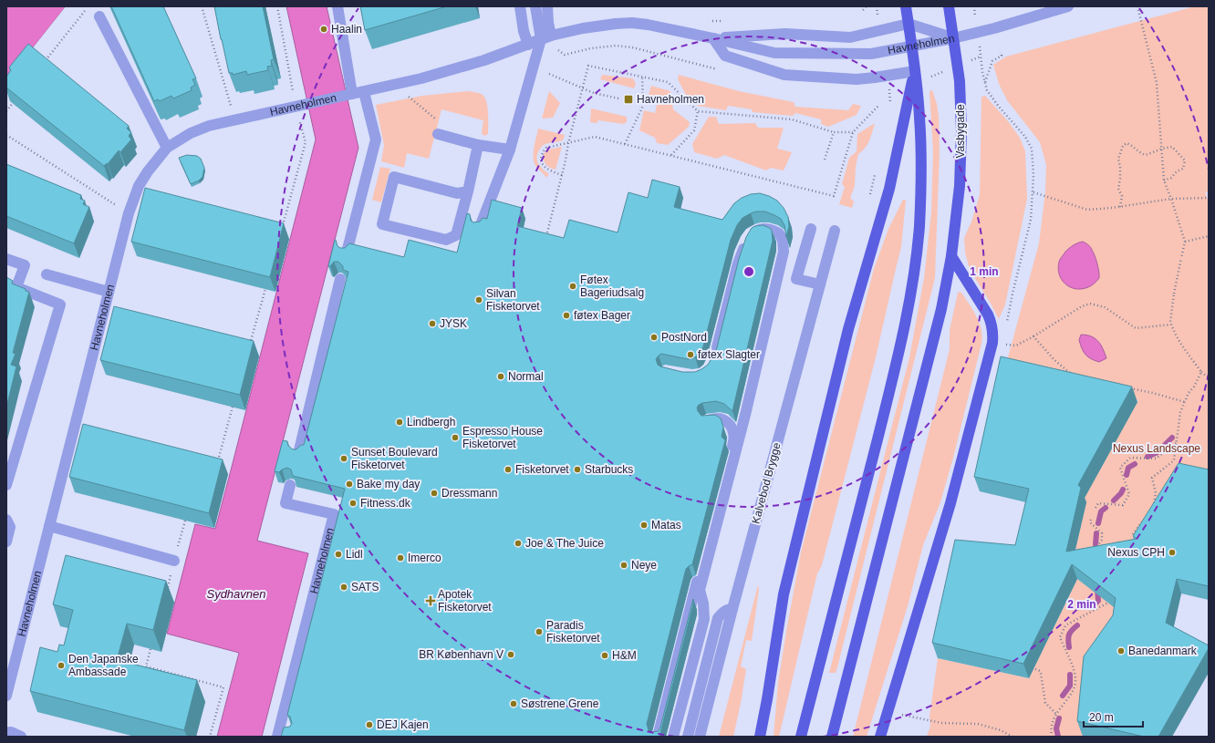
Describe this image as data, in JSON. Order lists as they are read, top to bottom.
{
  "streets": {
    "main road": ["Vasbygade"],
    "street": ["Havneholmen", "Kalvebod Brygge"]
  },
  "crossings": [
    ["Havneholmen", "Vasbygade"]
  ],
  "water": ["Sydhavnen"],
  "parks": ["Nexus Landscape"],
  "places": {
    "other": [
      "Haalin",
      "Føtex Bageriudsalg",
      "Silvan Fisketorvet",
      "føtex Bager",
      "JYSK",
      "PostNord",
      "føtex Slagter",
      "Normal",
      "Lindbergh",
      "Espresso House Fisketorvet",
      "Sunset Boulevard Fisketorvet",
      "Fisketorvet",
      "Starbucks",
      "Bake my day",
      "Dressmann",
      "Fitness.dk",
      "Matas",
      "Joe & The Juice",
      "Nexus CPH",
      "Lidl",
      "Imerco",
      "Neye",
      "SATS",
      "Paradis Fisketorvet",
      "Banedanmark",
      "BR København V",
      "H&M",
      "Den Japanske Ambassade",
      "Søstrene Grene",
      "DEJ Kajen"
    ],
    "transit": ["Havneholmen"],
    "health": ["Apotek Fisketorvet"]
  },
  "scale_bar": "20 m",
  "rings": ["1 min", "2 min"]
}
